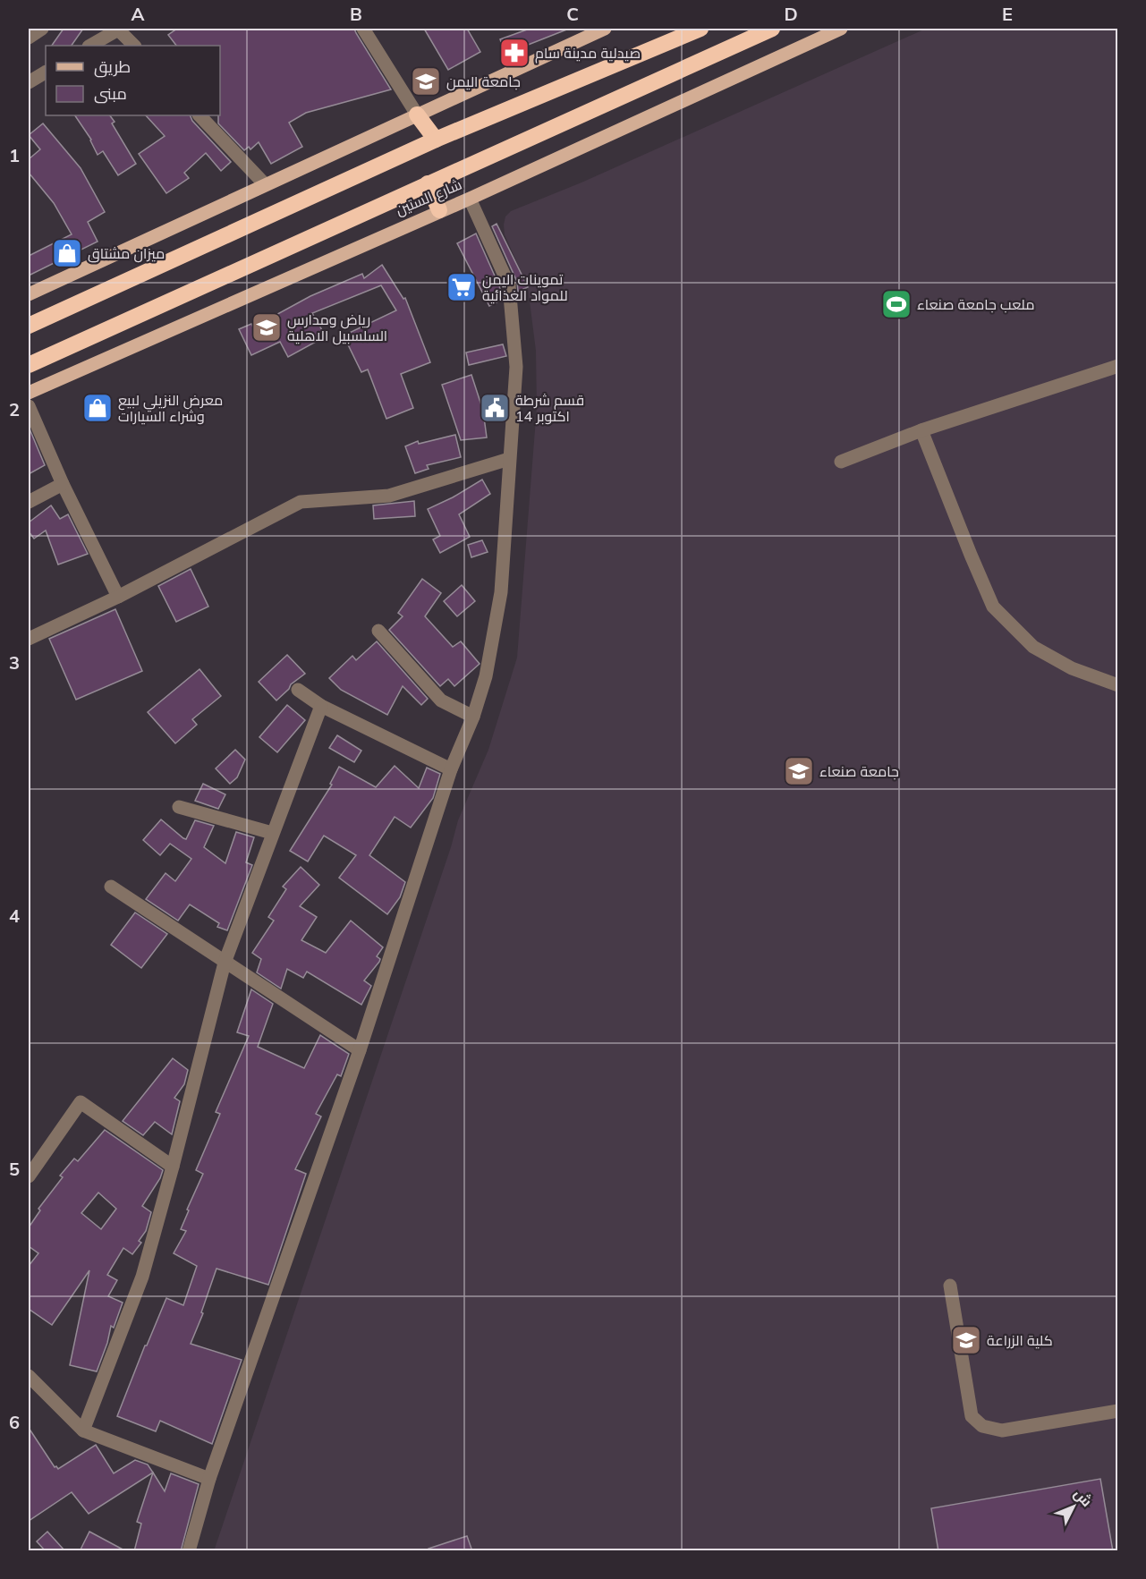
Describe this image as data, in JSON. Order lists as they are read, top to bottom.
{
  "streets": {
    "highway": ["شارع الستين"]
  },
  "places": {
    "pharmacy": ["صيدلية مدينة سام"],
    "school or university": [
      "جامعة اليمن",
      "رياض ومدارس السلسبيل الاهلية",
      "جامعة صنعاء",
      "كلية الزراعة"
    ],
    "shop": ["ميزان مشتاق", "معرض النزيلي لبيع وشراء السيارات"],
    "supermarket": ["تموينات اليمن للمواد الغذائية"],
    "sports": ["ملعب جامعة صنعاء"],
    "public building": ["قسم شرطة 14 اكتوبر"]
  },
  "legend": ["طريق", "مبنى"],
  "north": "top right",
  "grid": {
    "columns": [
      "A",
      "B",
      "C",
      "D",
      "E"
    ],
    "rows": [
      "1",
      "2",
      "3",
      "4",
      "5",
      "6"
    ]
  }
}
